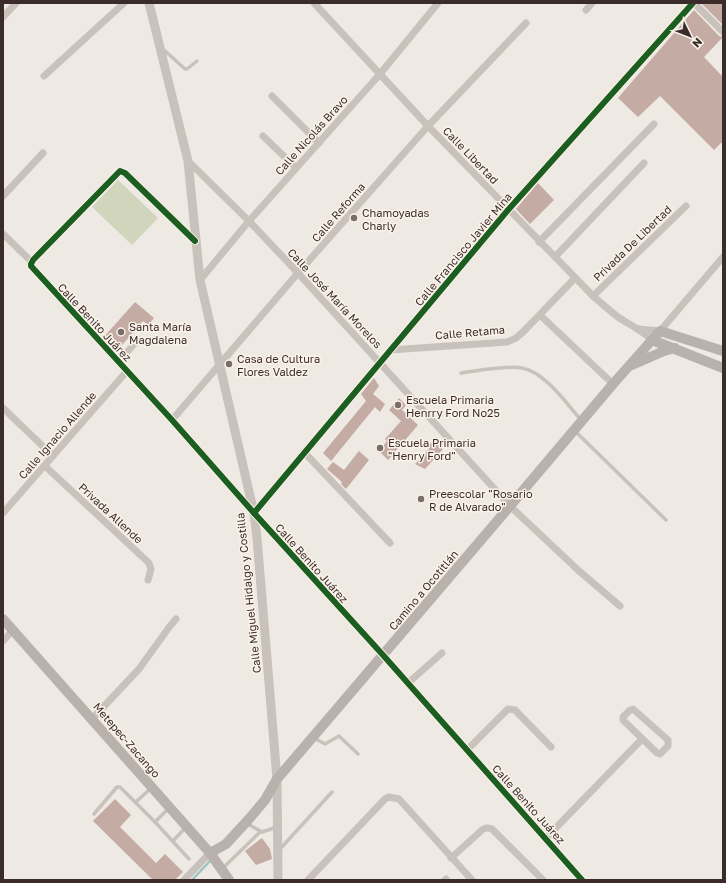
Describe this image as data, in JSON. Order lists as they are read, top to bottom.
{
  "streets": {
    "main road": ["Camino a Ocotitlán", "Metepec-Zacango"],
    "street": [
      "Calle Nicolás Bravo",
      "Calle Libertad",
      "Calle Reforma",
      "Privada De Libertad",
      "Calle Francisco Javier Mina",
      "Calle José María Morelos",
      "Calle Benito Juárez",
      "Calle Retama",
      "Calle Ignacio Allende",
      "Privada Allende",
      "Calle Miguel Hidalgo y Costilla"
    ]
  },
  "crossings": [
    ["Calle Nicolás Bravo", "Calle Libertad"],
    ["Calle Nicolás Bravo", "Calle José María Morelos"],
    ["Calle Nicolás Bravo", "Calle Miguel Hidalgo y Costilla"],
    ["Calle Libertad", "Calle Reforma"],
    ["Calle Libertad", "Privada De Libertad"],
    ["Calle Libertad", "Calle Francisco Javier Mina"],
    ["Calle Libertad", "Calle Retama"],
    ["Calle Libertad", "Camino a Ocotitlán"],
    ["Calle Reforma", "Calle José María Morelos"],
    ["Calle Reforma", "Calle Benito Juárez"],
    ["Calle Reforma", "Calle Miguel Hidalgo y Costilla"],
    ["Calle Francisco Javier Mina", "Calle José María Morelos"],
    ["Calle Francisco Javier Mina", "Calle Benito Juárez"],
    ["Calle Francisco Javier Mina", "Calle Retama"],
    ["Calle Francisco Javier Mina", "Calle Miguel Hidalgo y Costilla"],
    ["Calle José María Morelos", "Camino a Ocotitlán"],
    ["Calle José María Morelos", "Calle Miguel Hidalgo y Costilla"],
    ["Calle Benito Juárez", "Calle Ignacio Allende"],
    ["Calle Benito Juárez", "Camino a Ocotitlán"],
    ["Calle Benito Juárez", "Calle Miguel Hidalgo y Costilla"],
    ["Calle Ignacio Allende", "Privada Allende"],
    ["Camino a Ocotitlán", "Calle Miguel Hidalgo y Costilla"],
    ["Camino a Ocotitlán", "Metepec-Zacango"]
  ],
  "places": [
    "Chamoyadas Charly",
    "Santa María Magdalena",
    "Casa de Cultura Flores Valdez",
    "Escuela Primaria Henrry Ford No25",
    "Escuela Primaria \"Henry Ford\"",
    "Preescolar \"Rosario R de Alvarado\""
  ],
  "north": "bottom right"
}
